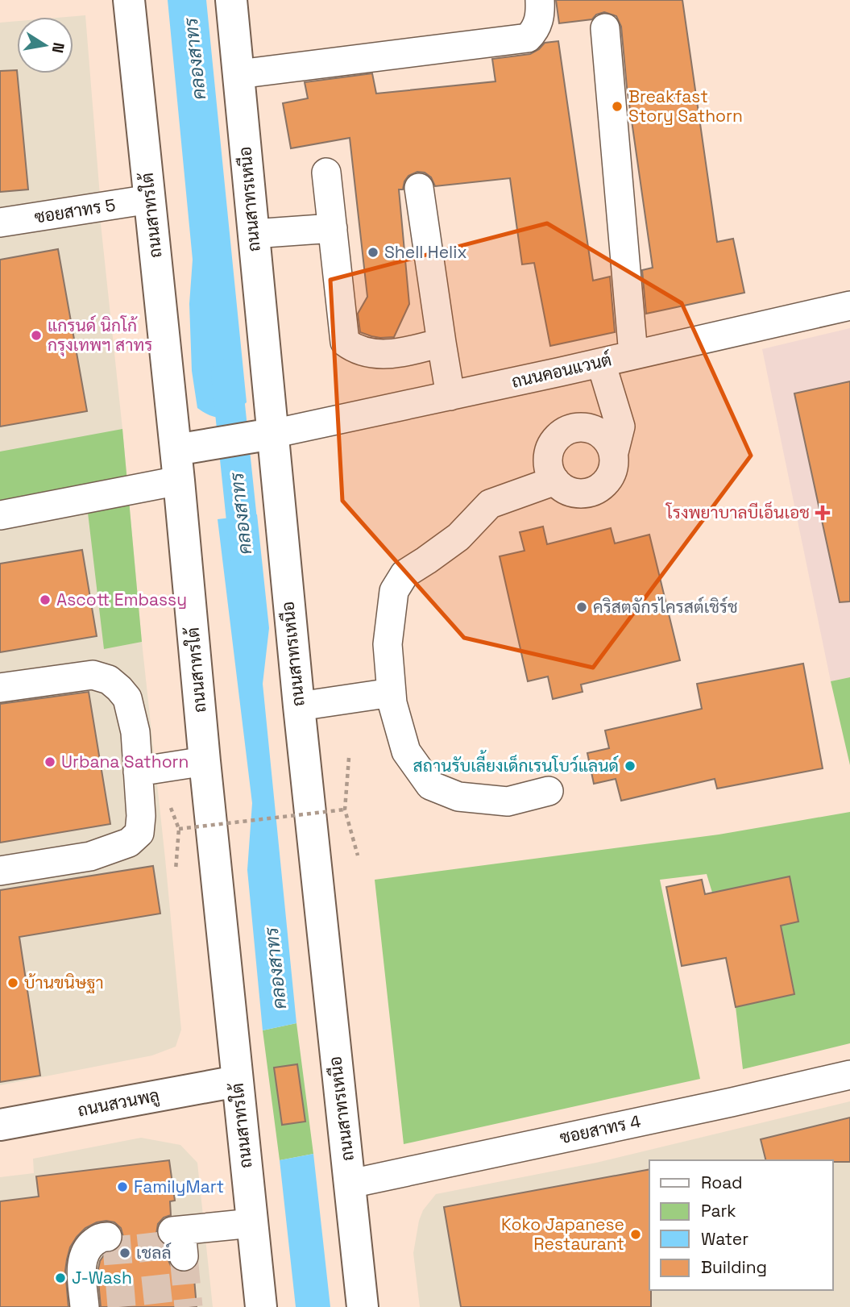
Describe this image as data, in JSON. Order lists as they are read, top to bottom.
{
  "streets": {
    "main road": ["ถนนสาทรเหนือ", "ถนนสาทรใต้", "ถนนสวนพลู"],
    "street": ["ซอยสาทร 5", "ถนนคอนแวนต์", "ซอยสาทร 4"]
  },
  "crossings": [
    ["ถนนสาทรเหนือ", "ถนนคอนแวนต์"],
    ["ถนนสาทรเหนือ", "ซอยสาทร 4"],
    ["ซอยสาทร 5", "ถนนสาทรใต้"],
    ["ถนนสาทรใต้", "ถนนสวนพลู"]
  ],
  "water": ["คลองสาทร"],
  "places": {
    "other": [
      "Breakfast Story Sathorn",
      "Shell Helix",
      "แกรนด์ นิกโก้ กรุงเทพฯ สาทร",
      "Ascott Embassy",
      "คริสตจักรไครสต์เชิร์ช",
      "Urbana Sathorn",
      "สถานรับเลี้ยงเด็กเรนโบว์แลนด์",
      "บ้านขนิษฐา",
      "FamilyMart",
      "Koko Japanese Restaurant",
      "เชลล์",
      "J-Wash"
    ],
    "health": ["โรงพยาบาลบีเอ็นเอช"]
  },
  "legend": [
    "Road",
    "Park",
    "Water",
    "Building"
  ],
  "north": "right"
}
